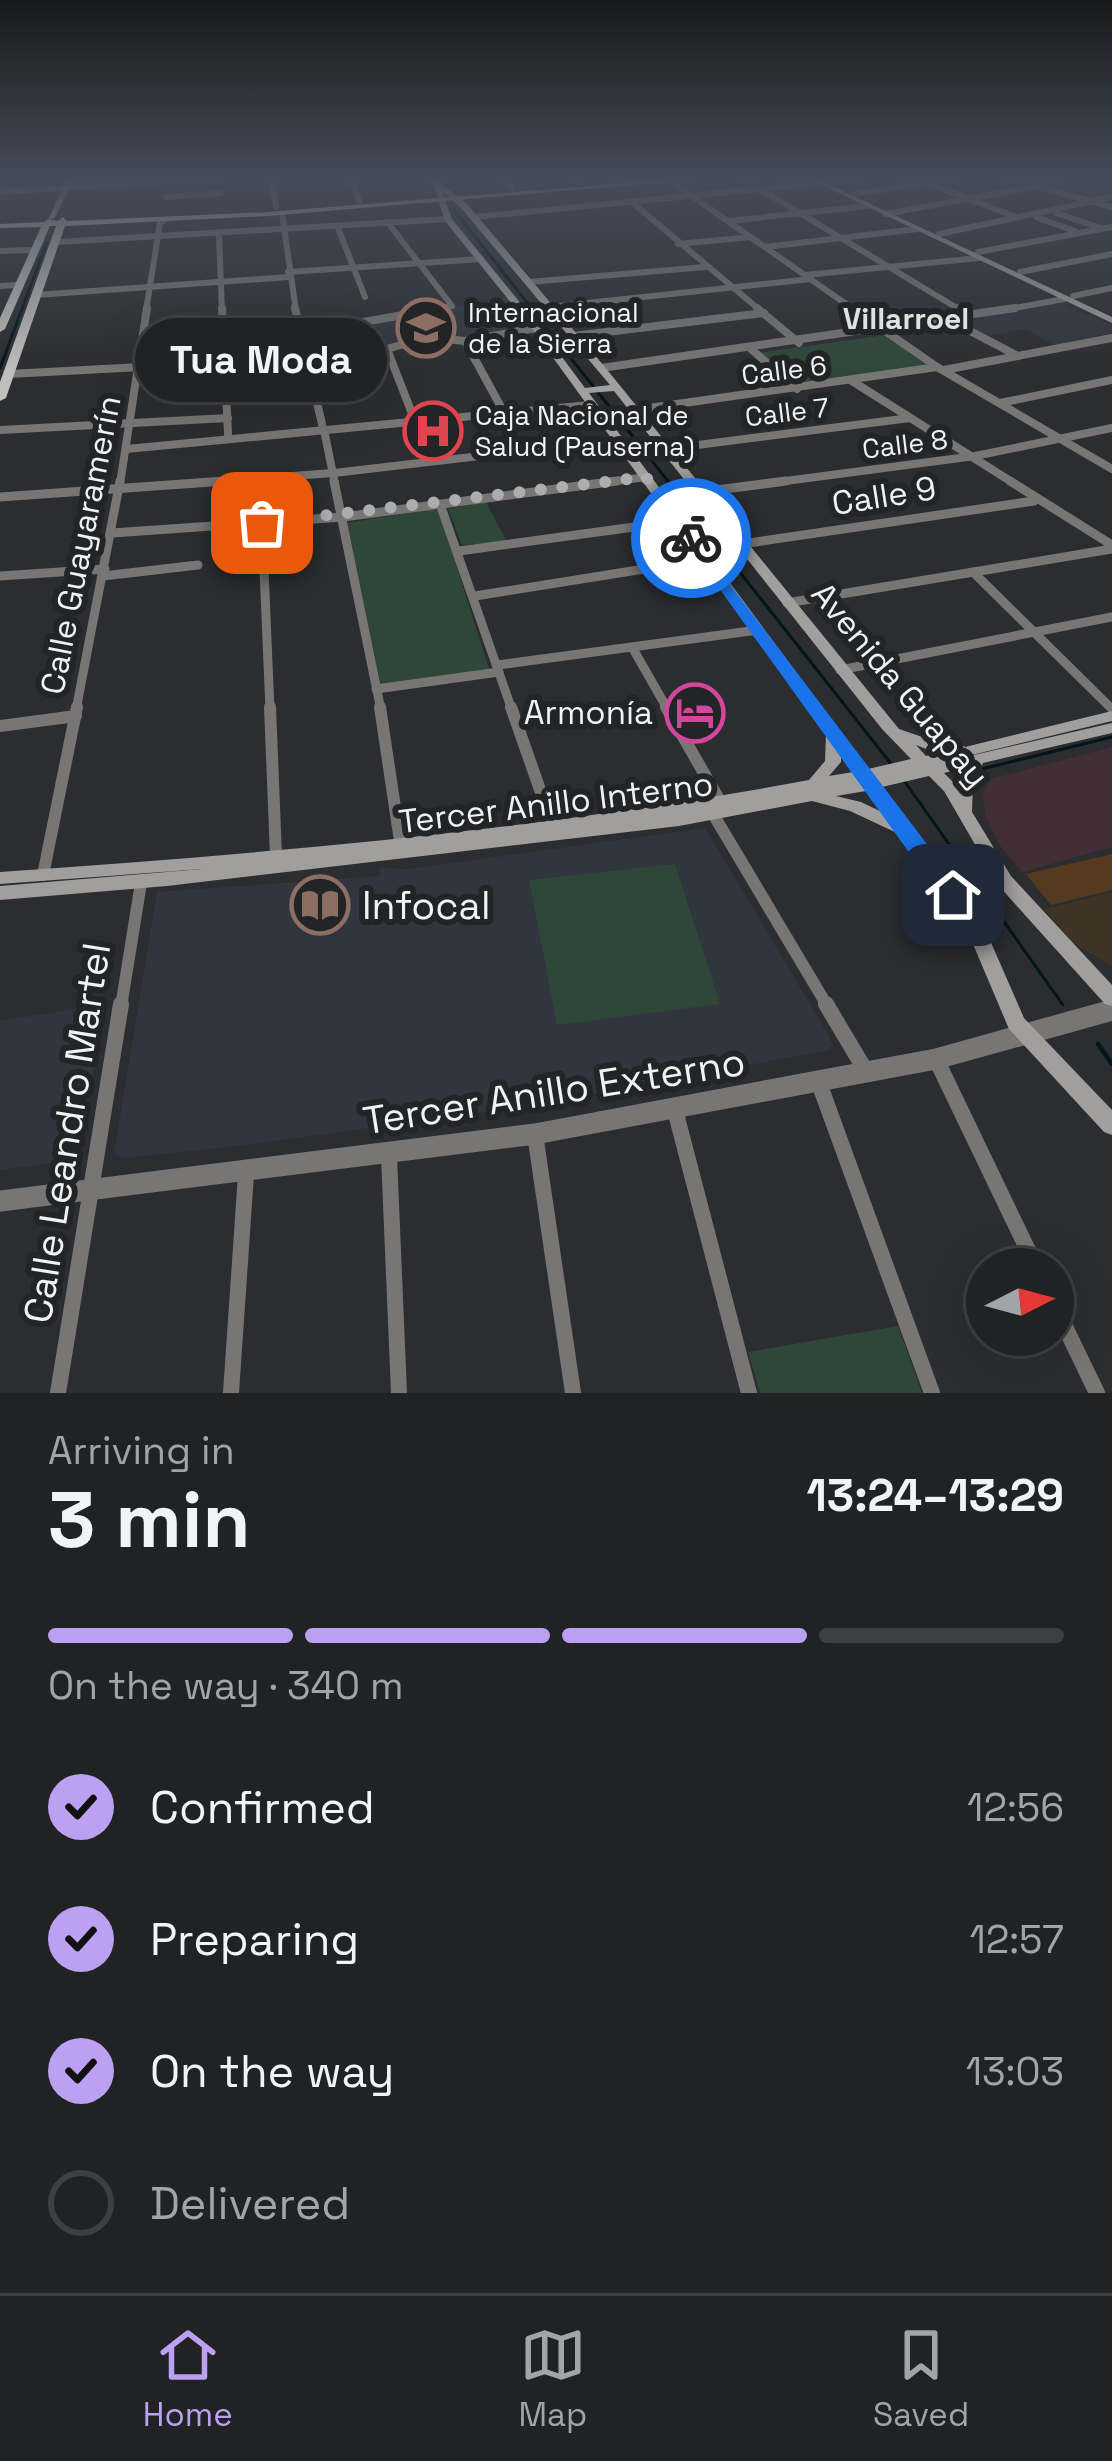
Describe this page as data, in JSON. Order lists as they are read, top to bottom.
{
  "streets": {
    "main road": ["Avenida Guapay", "Tercer Anillo Interno"],
    "street": [
      "Calle 6",
      "Calle 7",
      "Calle 8",
      "Calle 9",
      "Calle Guayaramerín",
      "Tercer Anillo Externo",
      "Calle Leandro Martel"
    ]
  },
  "crossings": [
    ["Calle 6", "Avenida Guapay"],
    ["Calle 7", "Avenida Guapay"],
    ["Calle 8", "Avenida Guapay"],
    ["Calle 9", "Avenida Guapay"],
    ["Calle Guayaramerín", "Tercer Anillo Interno"],
    ["Avenida Guapay", "Tercer Anillo Interno"],
    ["Tercer Anillo Interno", "Calle Leandro Martel"],
    ["Tercer Anillo Externo", "Calle Leandro Martel"]
  ],
  "districts": ["Villarroel"],
  "places": {
    "school or university": ["Internacional de la Sierra"],
    "hospital": ["Caja Nacional de Salud (Pauserna)"],
    "other": ["Tua Moda"],
    "hotel": ["Armonía"],
    "library": ["Infocal"]
  },
  "north": "right",
  "page": {
    "bubble": "Tua Moda",
    "heading": ["3 min", "Arriving in", "13:24–13:29"],
    "bar": "On the way · 340 m",
    "list": [
      ["Confirmed", "12:56"],
      ["Preparing", "12:57"],
      ["On the way", "13:03"],
      "Delivered"
    ],
    "tabs": ["Home", "Map", "Saved"]
  }
}
